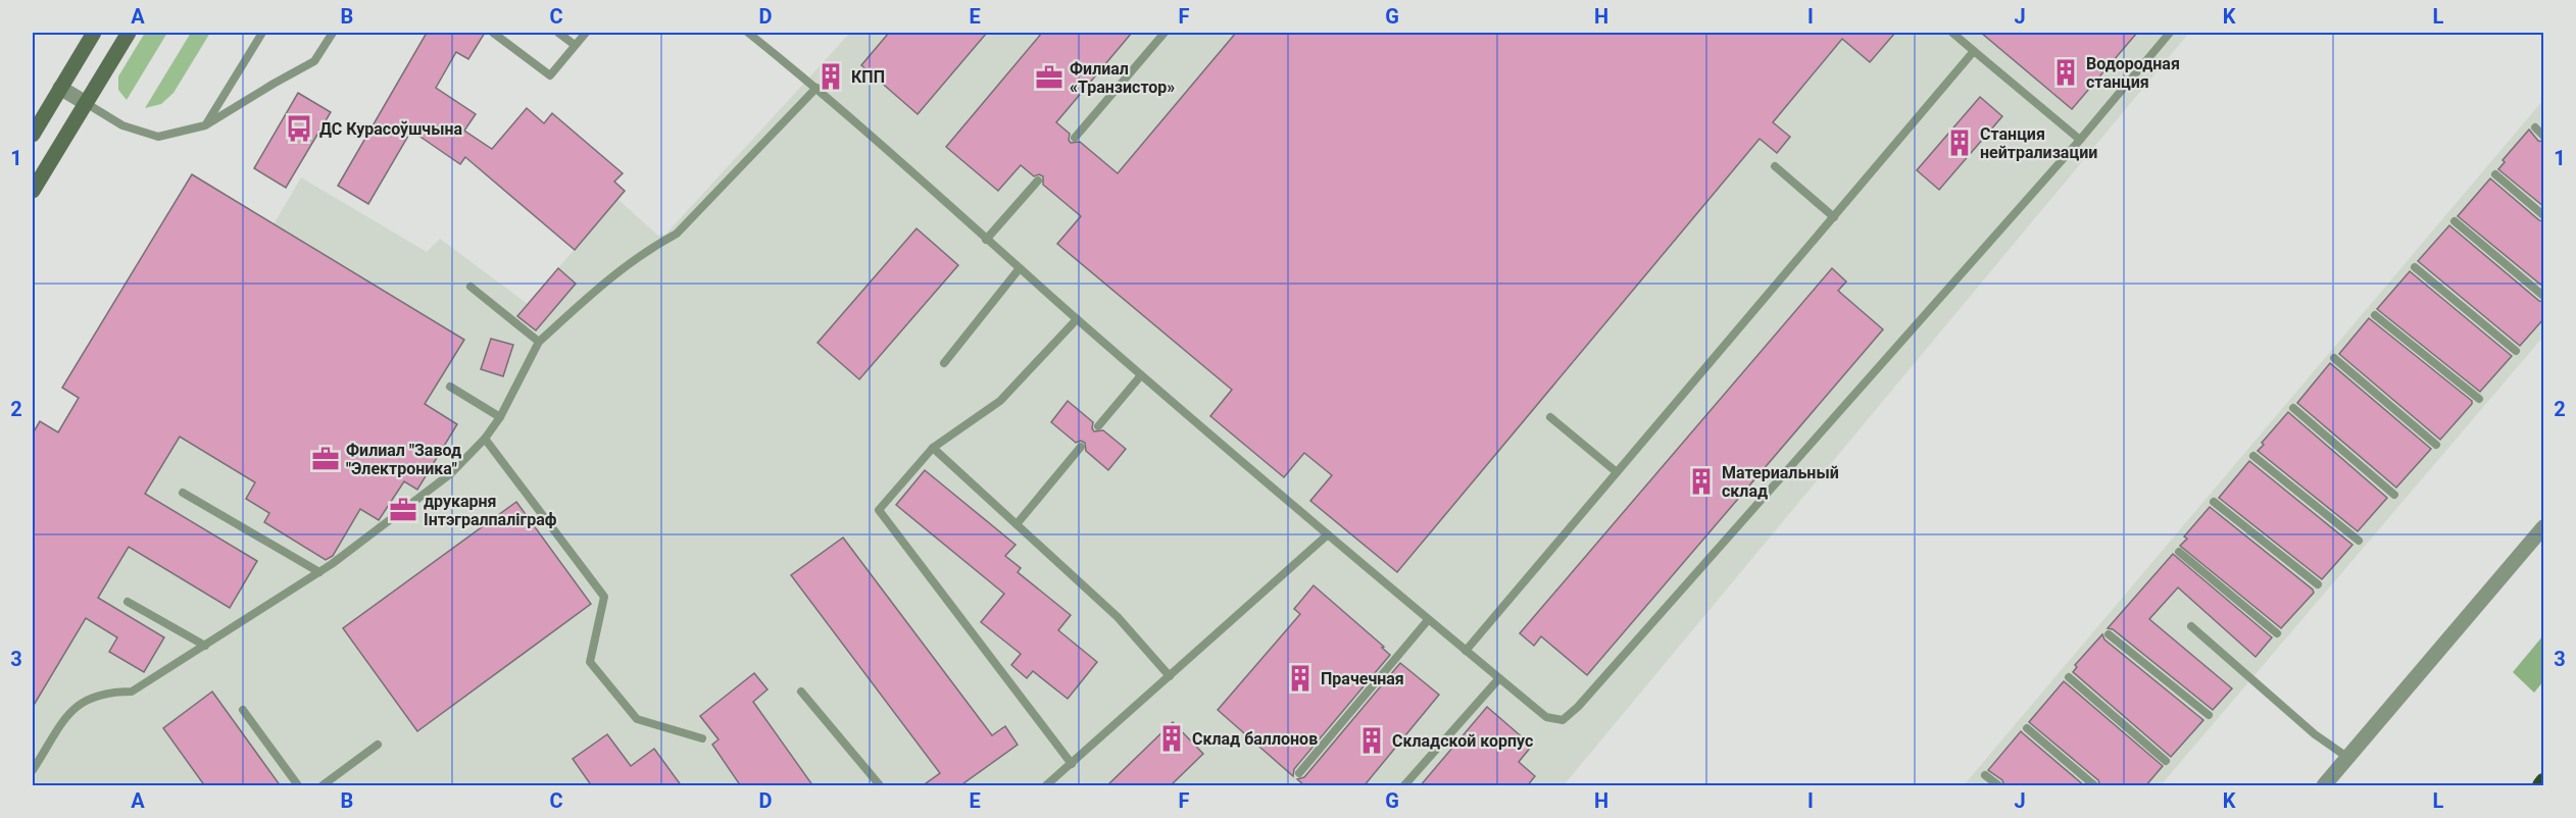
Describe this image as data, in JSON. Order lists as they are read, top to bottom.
{
  "places": {
    "building": [
      "Водородная станция",
      "КПП",
      "Станция нейтрализации",
      "Материальный склад",
      "Прачечная",
      "Склад баллонов",
      "Складской корпус"
    ],
    "office": ["Филиал «Транзистор»", "Филиал \"Завод \"Электроника\"", "друкарня Інтэгралпаліграф"],
    "bus stop": ["ДС Курасоўшчына"]
  },
  "grid": {
    "columns": [
      "A",
      "B",
      "C",
      "D",
      "E",
      "F",
      "G",
      "H",
      "I",
      "J",
      "K",
      "L"
    ],
    "rows": ["1", "2", "3"]
  }
}
